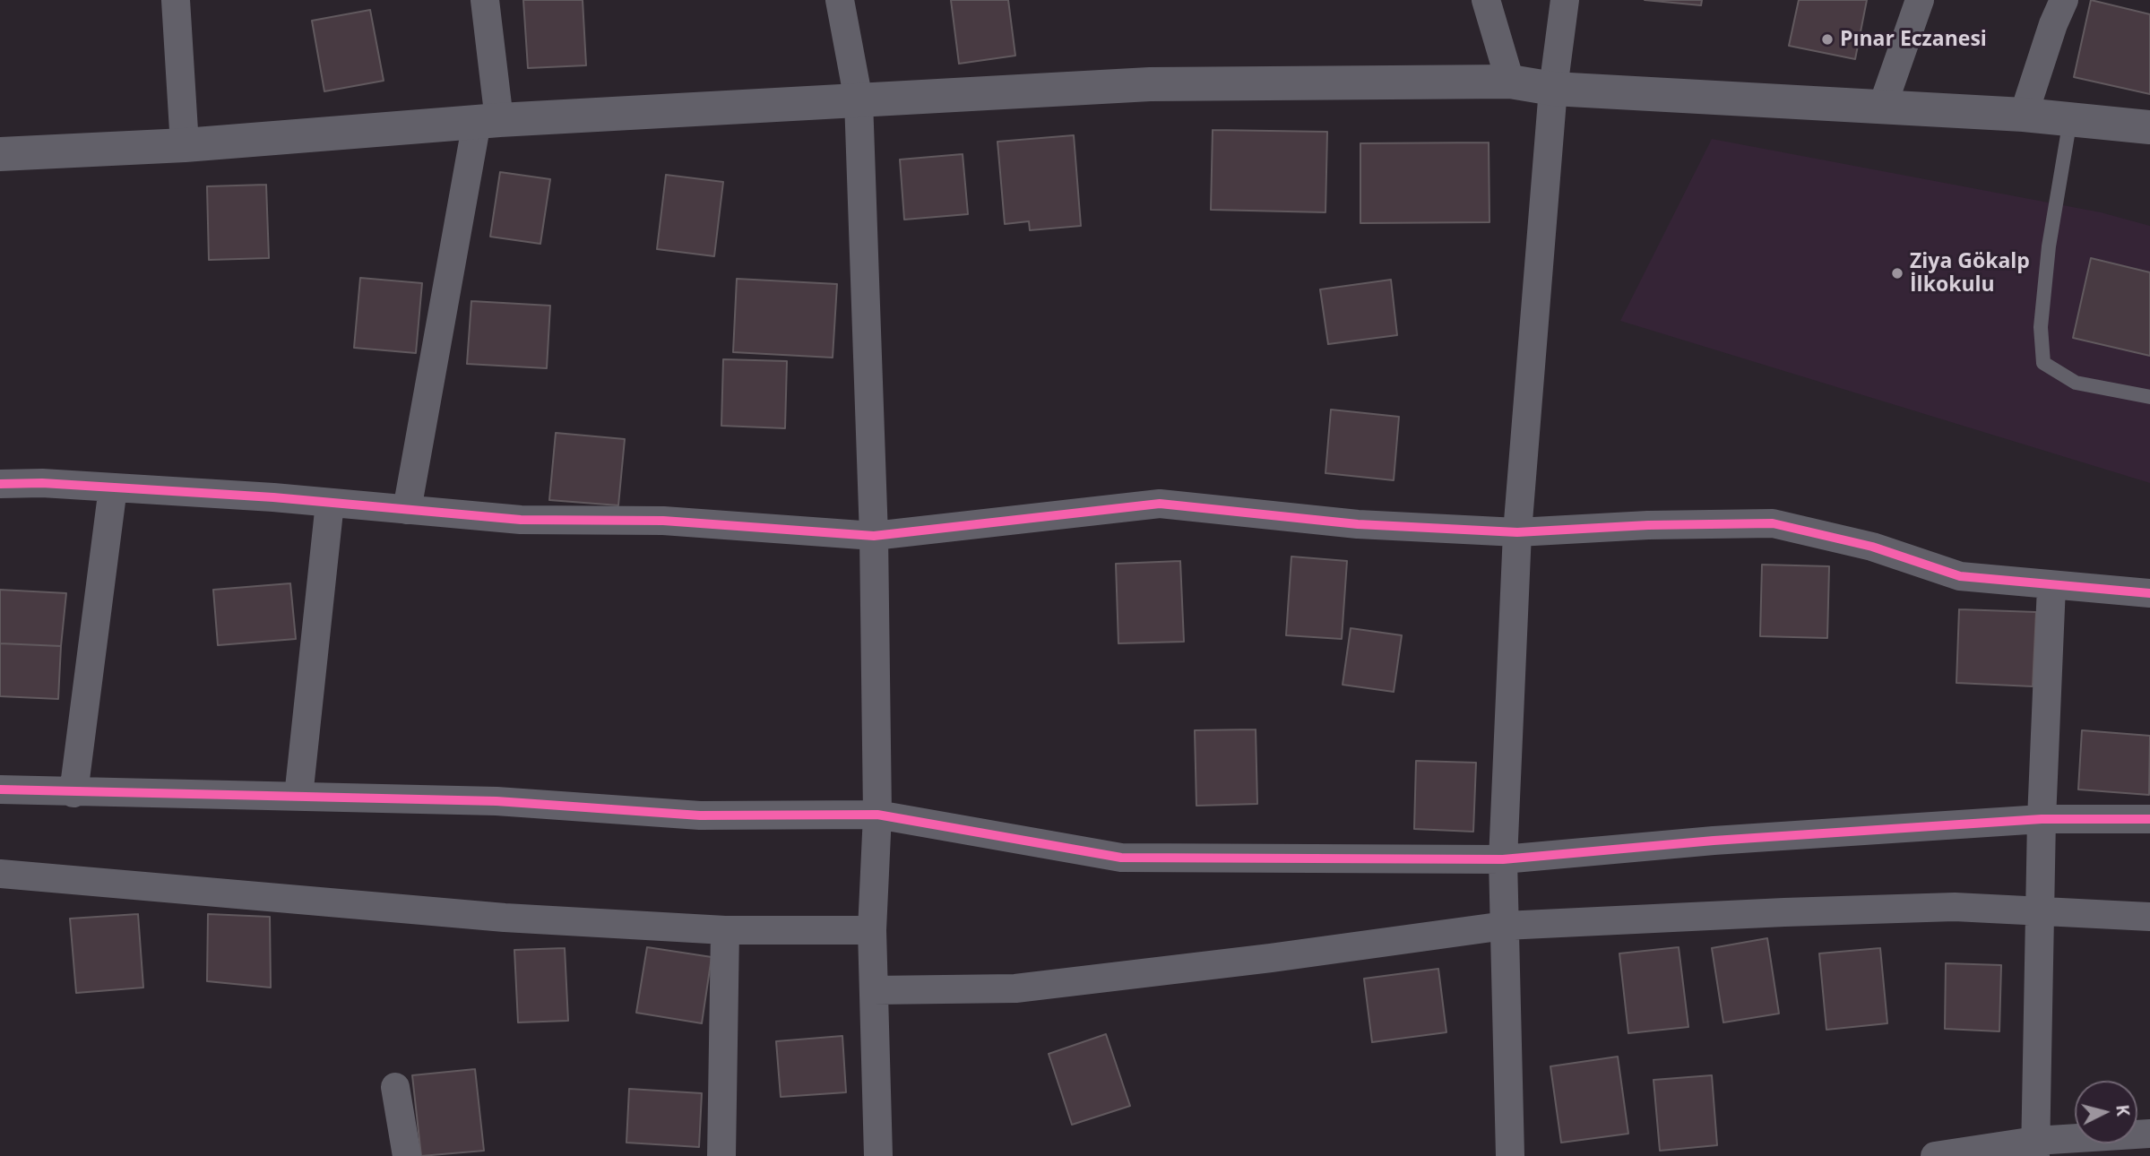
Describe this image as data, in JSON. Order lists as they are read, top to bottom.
{
  "places": ["Pınar Eczanesi", "Ziya Gökalp İlkokulu"],
  "north": "right"
}
